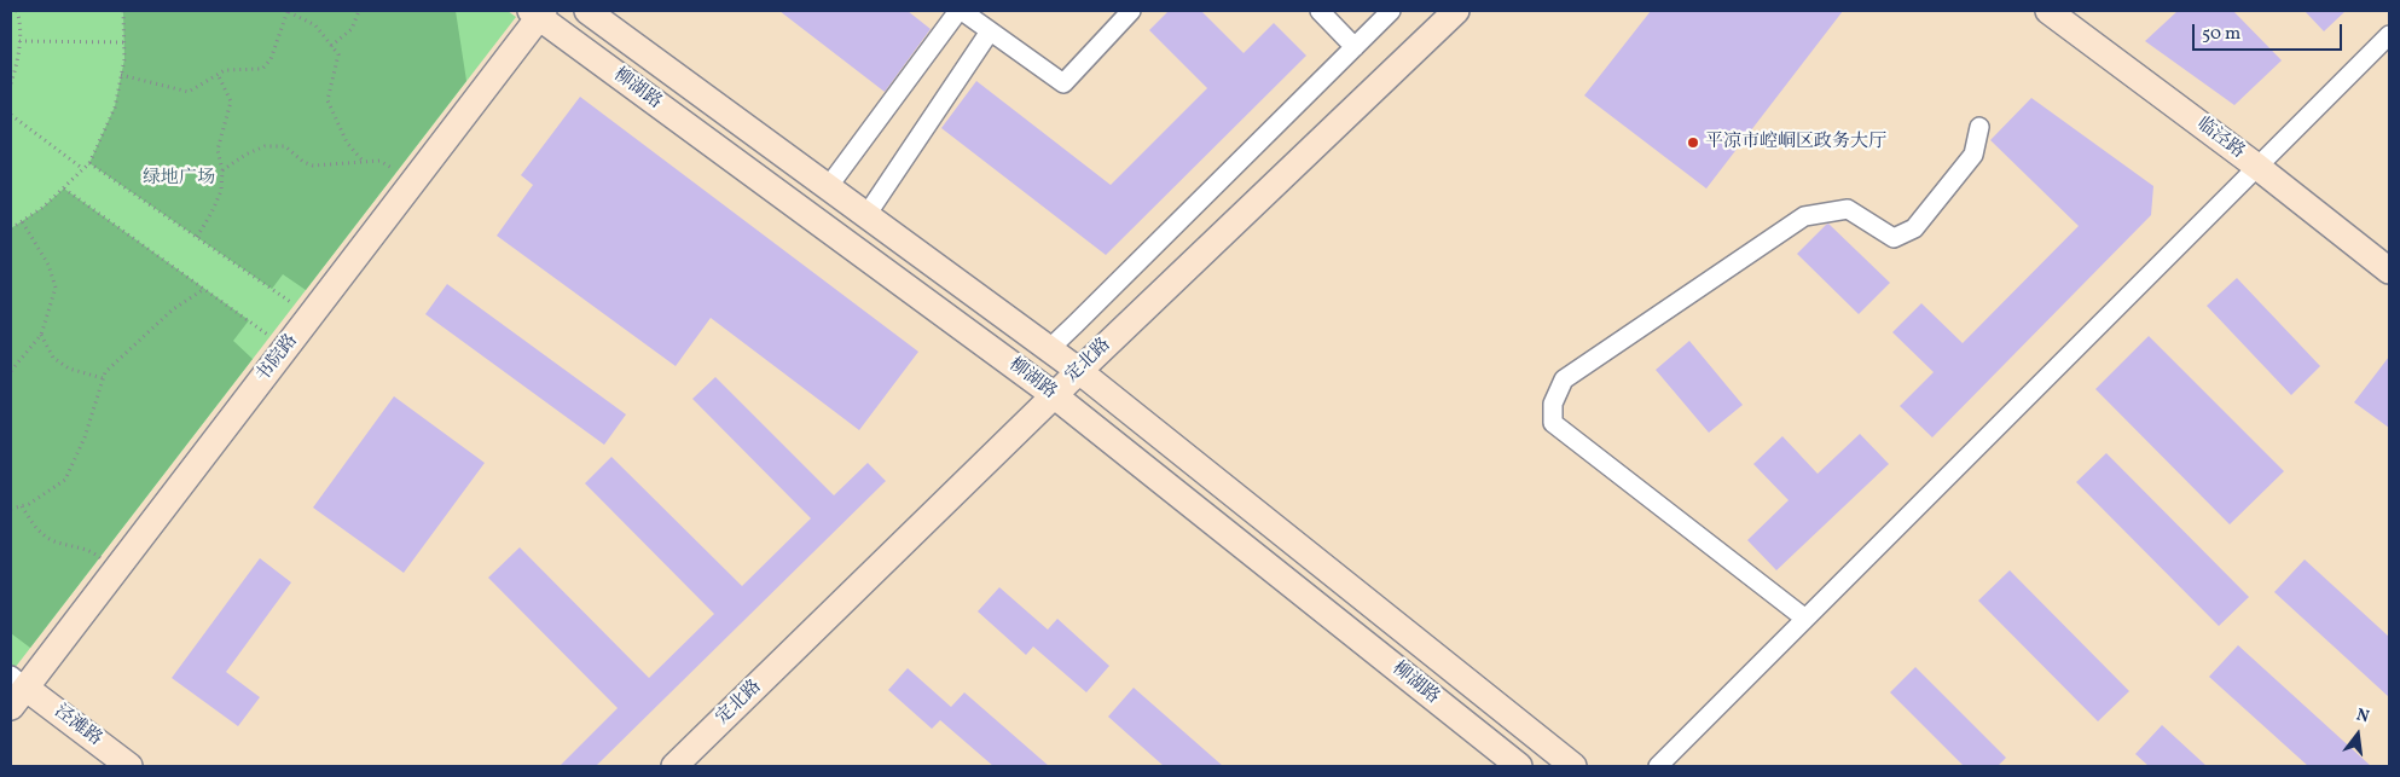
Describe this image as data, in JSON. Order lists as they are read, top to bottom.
{
  "streets": {
    "street": [
      "柳湖路",
      "临泾路",
      "书院路",
      "定北路",
      "泾滩路"
    ]
  },
  "crossings": [
    ["柳湖路", "书院路"],
    ["柳湖路", "定北路"],
    ["书院路", "泾滩路"]
  ],
  "parks": ["绿地广场"],
  "places": ["平凉市崆峒区政务大厅"],
  "scale_bar": "50 m",
  "north": "top"
}
